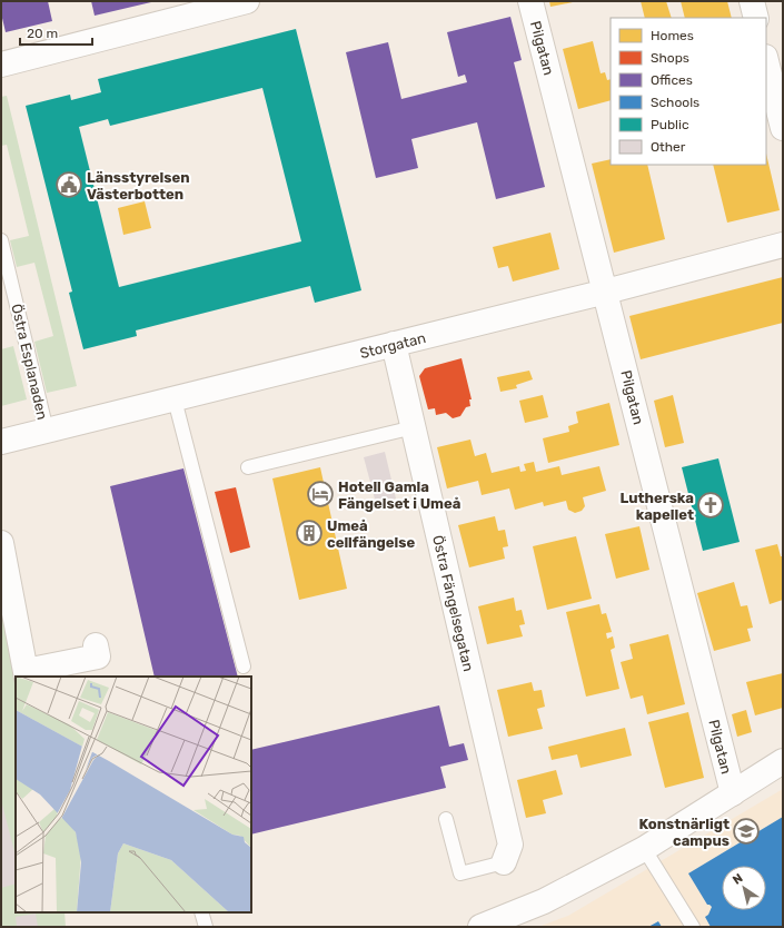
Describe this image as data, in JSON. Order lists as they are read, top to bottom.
{
  "streets": {
    "street": ["Pilgatan", "Storgatan", "Östra Fängelsegatan"],
    "lane": ["Östra Esplanaden"]
  },
  "crossings": [
    ["Pilgatan", "Storgatan"],
    ["Storgatan", "Östra Esplanaden"],
    ["Storgatan", "Östra Fängelsegatan"]
  ],
  "places": {
    "public building": ["Länsstyrelsen Västerbotten"],
    "hotel": ["Hotell Gamla Fängelset i Umeå"],
    "church": ["Lutherska kapellet"],
    "building": ["Umeå cellfängelse"],
    "school or university": ["Konstnärligt campus"]
  },
  "legend": [
    "Homes",
    "Shops",
    "Offices",
    "Schools",
    "Public",
    "Other"
  ],
  "scale_bar": "20 m",
  "north": "top left"
}
